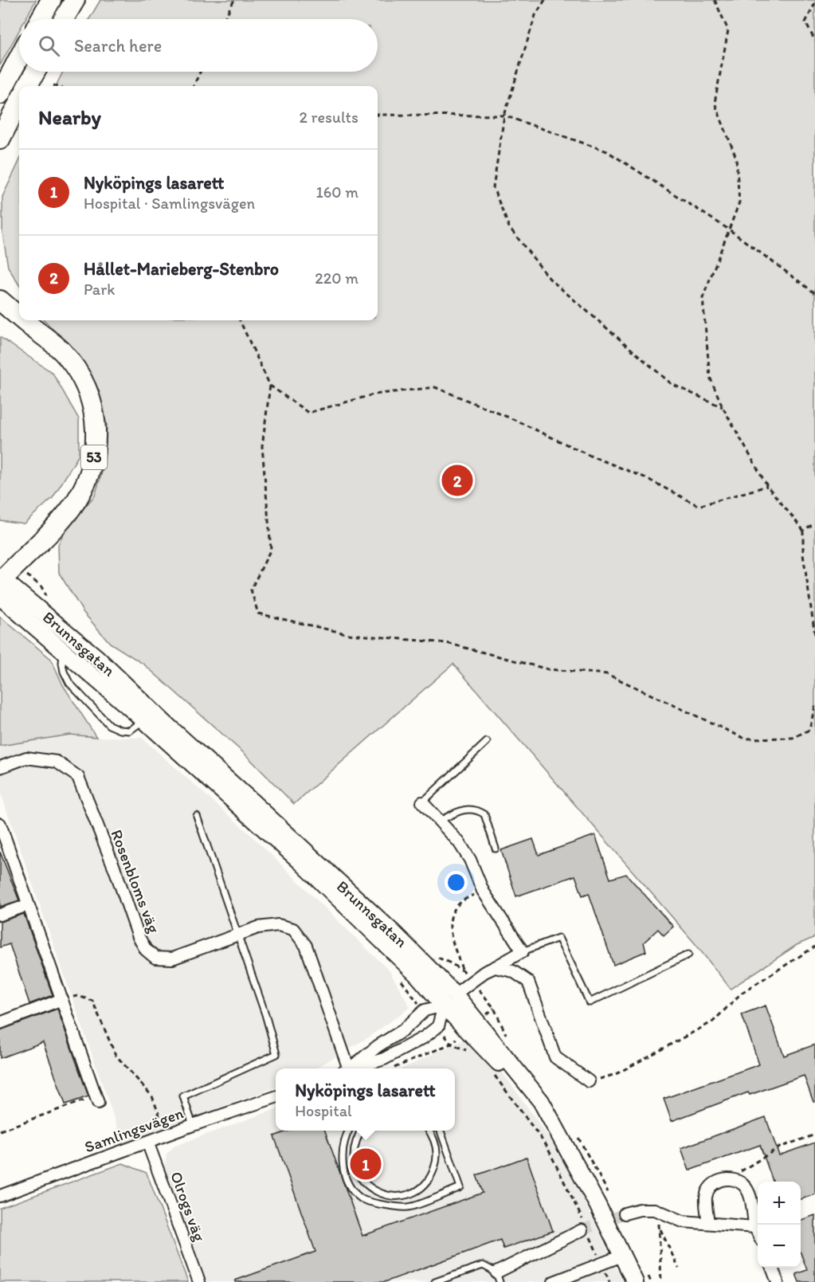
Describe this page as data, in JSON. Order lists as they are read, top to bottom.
{
  "streets": {
    "highway": ["53"],
    "main road": ["Brunnsgatan"],
    "street": ["Rosenbloms väg", "Samlingsvägen", "Olrogs väg"]
  },
  "crossings": [
    ["53", "Brunnsgatan"],
    ["Samlingsvägen", "Olrogs väg"]
  ],
  "page": {
    "search": "Search here",
    "heading": ["Nearby", "2 results"],
    "list": [
      {
        "mark": "1",
        "name": "Nyköpings lasarett",
        "note": "Hospital · Samlingsvägen",
        "value": "160 m"
      },
      {
        "mark": "2",
        "name": "Hållet-Marieberg-Stenbro",
        "note": "Park",
        "value": "220 m"
      }
    ],
    "pins": ["2", "1"],
    "popup": ["Nyköpings lasarett", "Hospital"],
    "map_buttons": ["+", "−"]
  }
}
